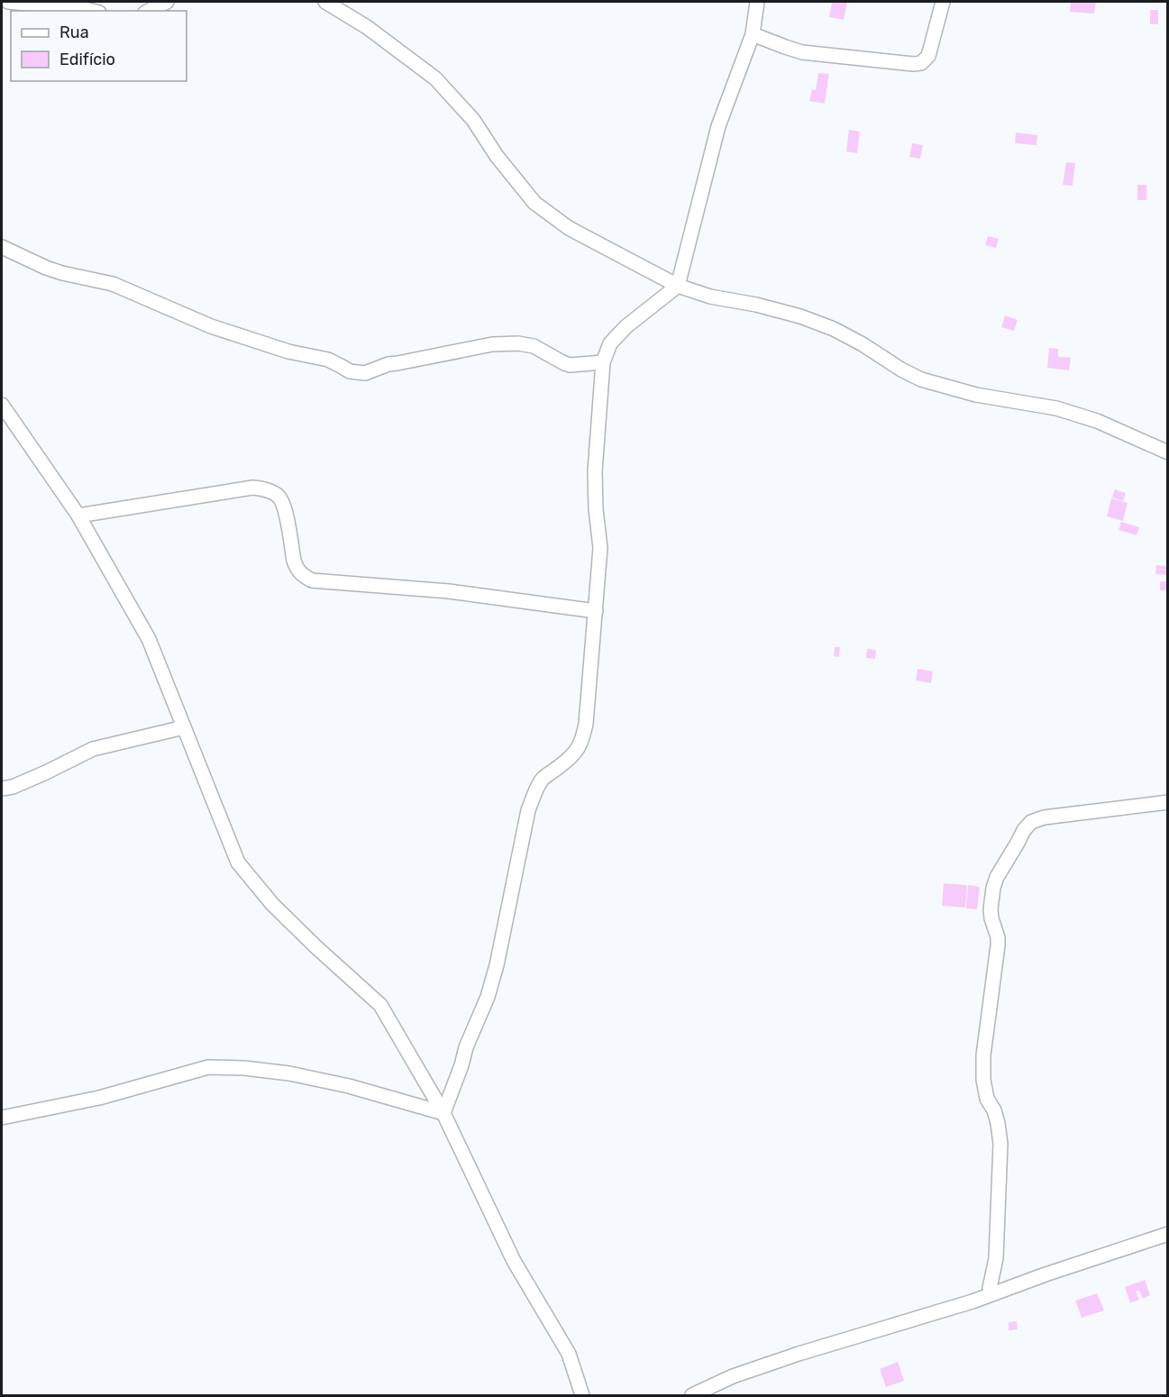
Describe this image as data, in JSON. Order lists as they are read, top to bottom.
{
  "legend": ["Rua", "Edifício"]
}
